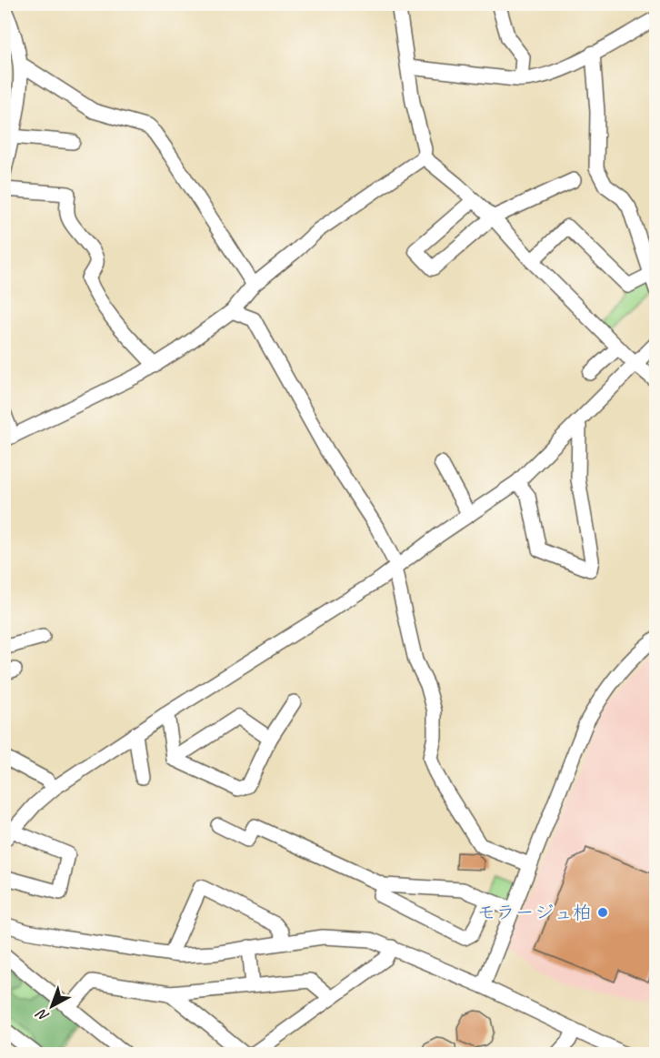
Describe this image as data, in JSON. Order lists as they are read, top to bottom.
{
  "places": ["モラージュ柏"],
  "north": "bottom left"
}
